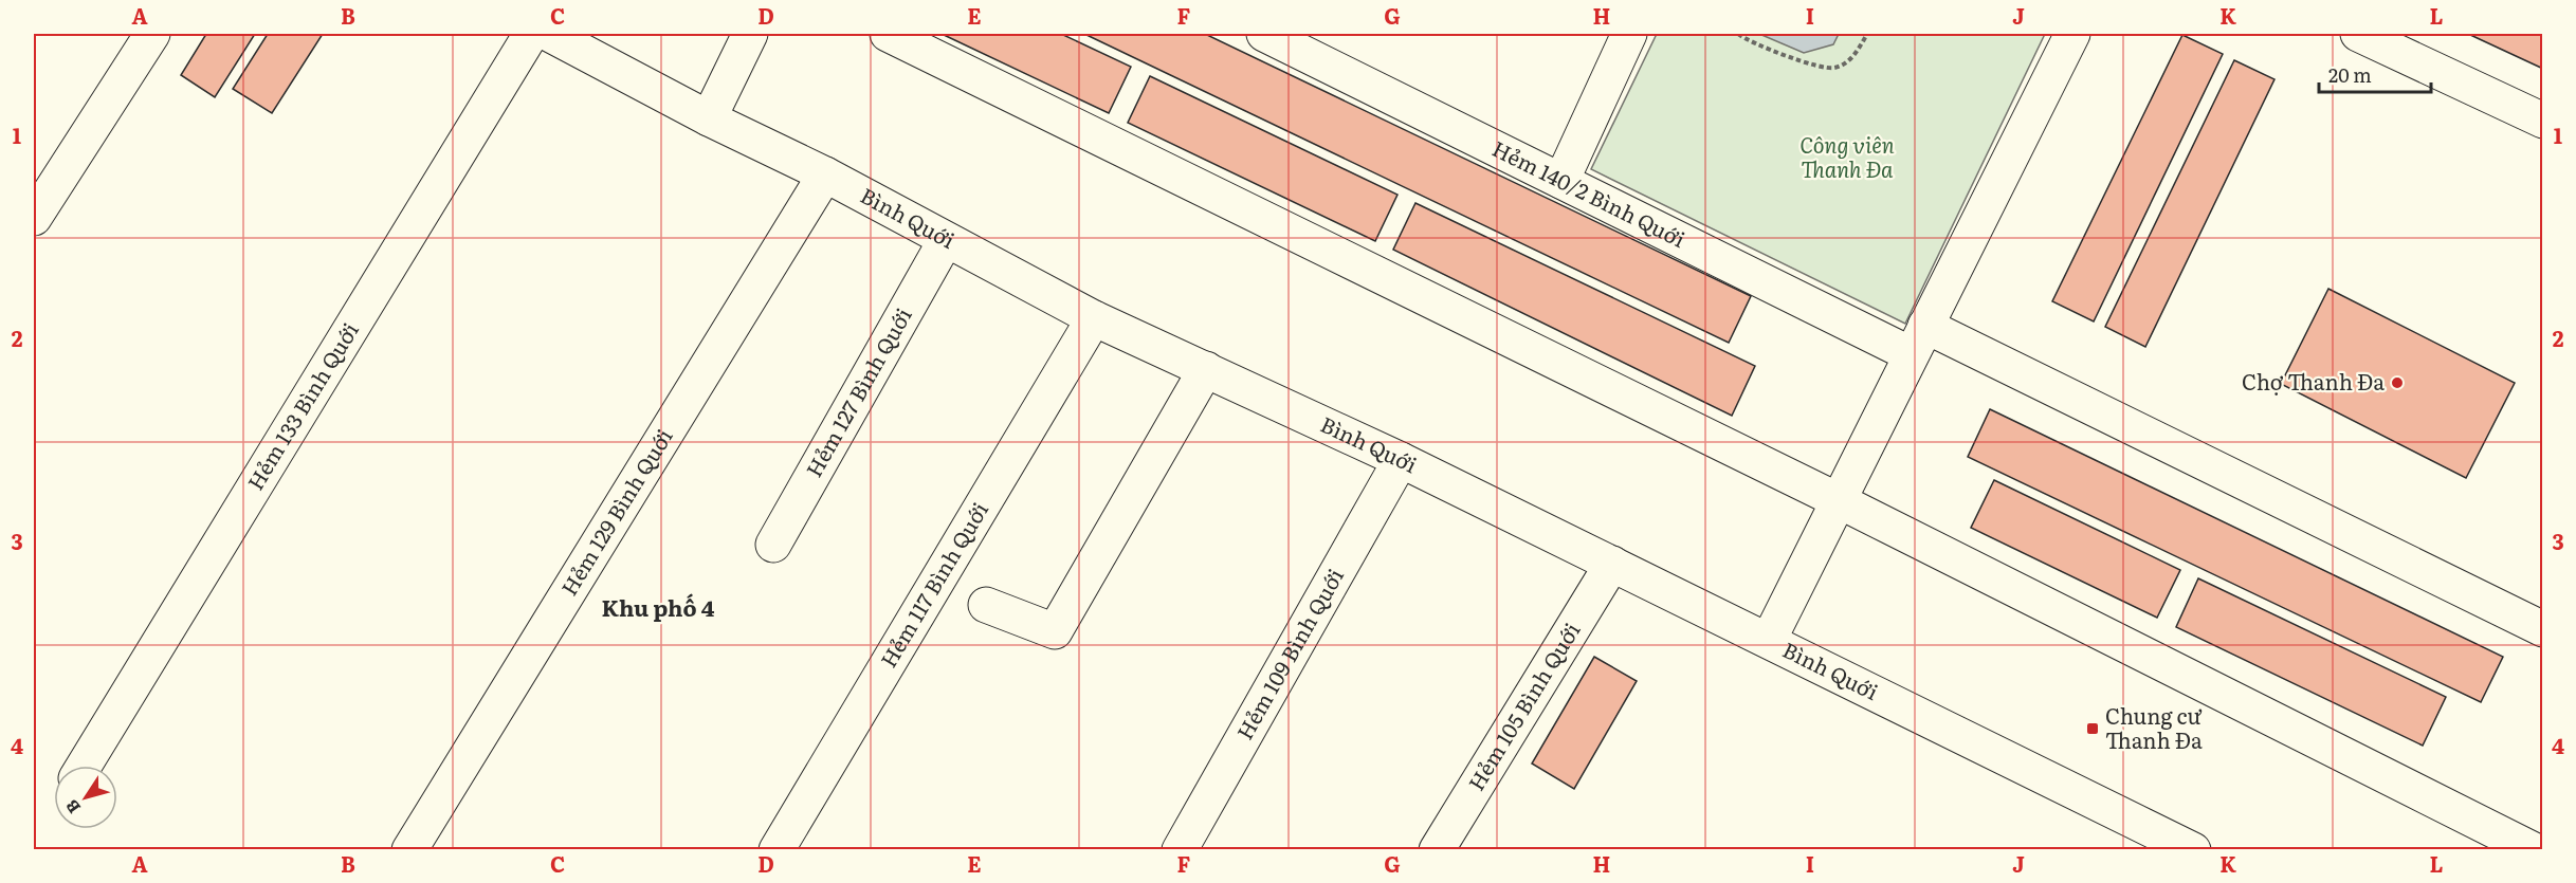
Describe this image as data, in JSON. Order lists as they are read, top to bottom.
{
  "streets": {
    "street": [
      "Hẻm 140/2 Bình Quới",
      "Bình Quới",
      "Hẻm 127 Bình Quới",
      "Hẻm 133 Bình Quới",
      "Hẻm 129 Bình Quới",
      "Hẻm 117 Bình Quới",
      "Hẻm 109 Bình Quới",
      "Hẻm 105 Bình Quới"
    ]
  },
  "crossings": [
    ["Bình Quới", "Hẻm 127 Bình Quới"],
    ["Bình Quới", "Hẻm 129 Bình Quới"],
    ["Bình Quới", "Hẻm 117 Bình Quới"],
    ["Bình Quới", "Hẻm 109 Bình Quới"],
    ["Bình Quới", "Hẻm 105 Bình Quới"]
  ],
  "districts": ["Khu phố 4"],
  "parks": ["Công viên Thanh Đa"],
  "places": {
    "other": ["Chợ Thanh Đa"],
    "transit": ["Chung cư Thanh Đa"]
  },
  "scale_bar": "20 m",
  "north": "bottom left",
  "grid": {
    "columns": [
      "A",
      "B",
      "C",
      "D",
      "E",
      "F",
      "G",
      "H",
      "I",
      "J",
      "K",
      "L"
    ],
    "rows": [
      "1",
      "2",
      "3",
      "4"
    ]
  }
}
